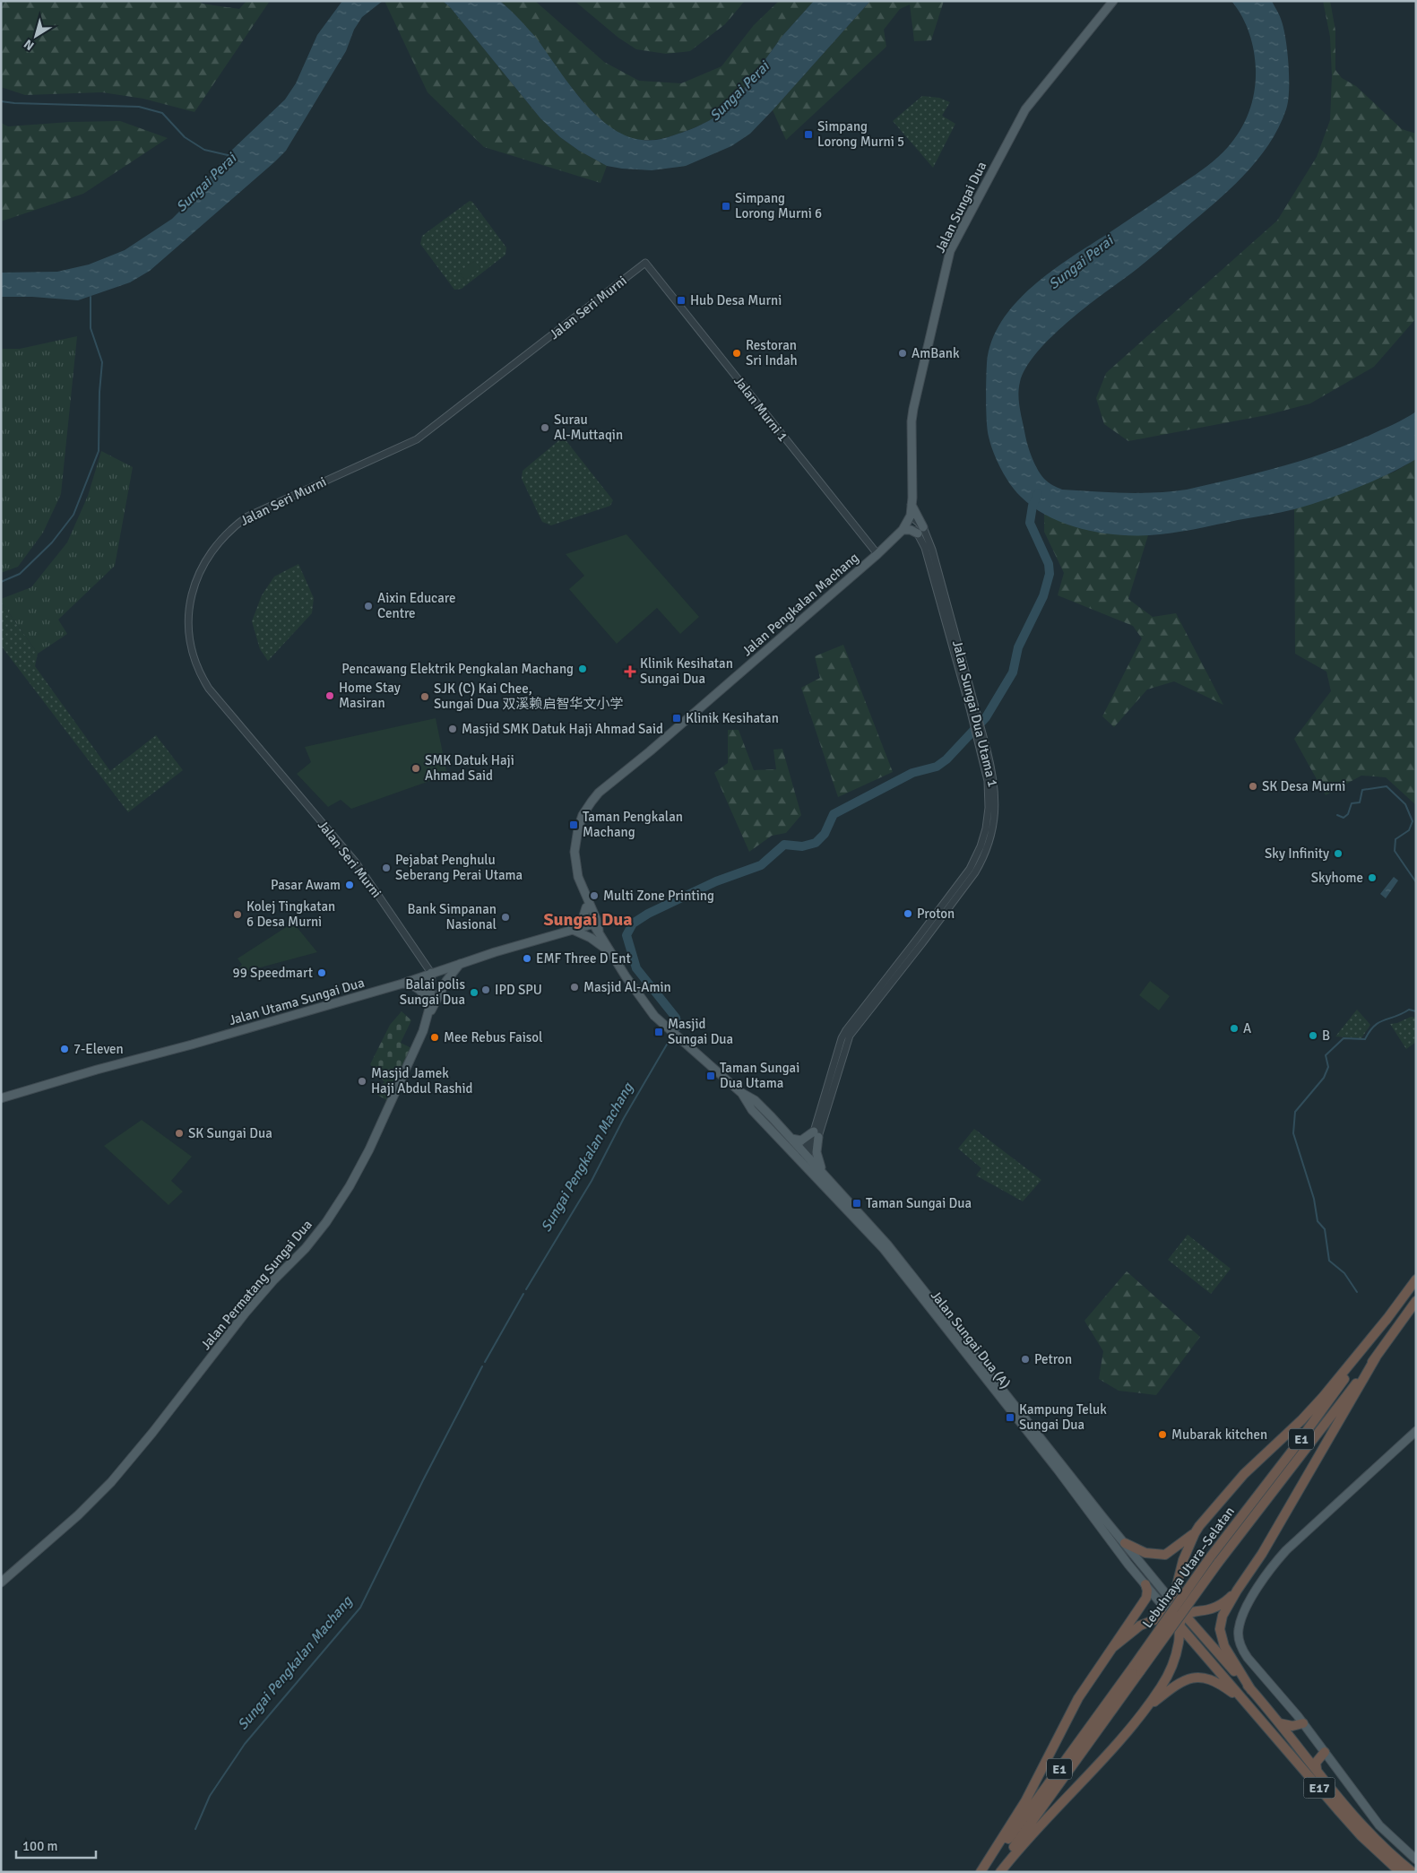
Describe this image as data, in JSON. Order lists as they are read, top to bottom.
{
  "streets": {
    "highway": ["E1", "Lebuhraya Utara–Selatan", "E17"],
    "main road": [
      "Jalan Sungai Dua",
      "Jalan Pengkalan Machang",
      "Jalan Utama Sungai Dua",
      "Jalan Permatang Sungai Dua",
      "Jalan Sungai Dua (A)"
    ],
    "street": ["Jalan Seri Murni", "Jalan Murni 1", "Jalan Sungai Dua Utama 1"]
  },
  "crossings": [
    ["Jalan Sungai Dua", "Jalan Sungai Dua Utama 1"],
    ["Jalan Seri Murni", "Jalan Murni 1"],
    ["Jalan Seri Murni", "Jalan Utama Sungai Dua"],
    ["Jalan Seri Murni", "Jalan Permatang Sungai Dua"],
    ["Jalan Murni 1", "Jalan Pengkalan Machang"],
    ["Jalan Pengkalan Machang", "Jalan Utama Sungai Dua"],
    ["Jalan Pengkalan Machang", "Jalan Sungai Dua (A)"],
    ["Jalan Sungai Dua Utama 1", "Jalan Sungai Dua (A)"],
    ["Jalan Utama Sungai Dua", "Jalan Permatang Sungai Dua"],
    ["Jalan Utama Sungai Dua", "Jalan Sungai Dua (A)"]
  ],
  "districts": ["Sungai Dua"],
  "water": ["Sungai Perai", "Sungai Pengkalan Machang"],
  "places": {
    "transit": [
      "Simpang Lorong Murni 5",
      "Simpang Lorong Murni 6",
      "Hub Desa Murni",
      "Klinik Kesihatan",
      "Taman Pengkalan Machang",
      "Masjid Sungai Dua",
      "Taman Sungai Dua Utama",
      "Taman Sungai Dua",
      "Kampung Teluk Sungai Dua"
    ],
    "other": [
      "Restoran Sri Indah",
      "AmBank",
      "Surau Al-Muttaqin",
      "Aixin Educare Centre",
      "Pencawang Elektrik Pengkalan Machang",
      "Home Stay Masiran",
      "SJK (C) Kai Chee, Sungai Dua 双溪赖启智华文小学",
      "Masjid SMK Datuk Haji Ahmad Said",
      "SMK Datuk Haji Ahmad Said",
      "SK Desa Murni",
      "Sky Infinity",
      "Pejabat Penghulu Seberang Perai Utama",
      "Skyhome",
      "Pasar Awam",
      "Multi Zone Printing",
      "Proton",
      "Kolej Tingkatan 6 Desa Murni",
      "Bank Simpanan Nasional",
      "EMF Three D Ent",
      "99 Speedmart",
      "Masjid Al-Amin",
      "IPD SPU",
      "Balai polis Sungai Dua",
      "A",
      "B",
      "Mee Rebus Faisol",
      "7-Eleven",
      "Masjid Jamek Haji Abdul Rashid",
      "SK Sungai Dua",
      "Petron",
      "Mubarak kitchen"
    ],
    "health": ["Klinik Kesihatan Sungai Dua"]
  },
  "scale_bar": "100 m",
  "north": "bottom left"
}
